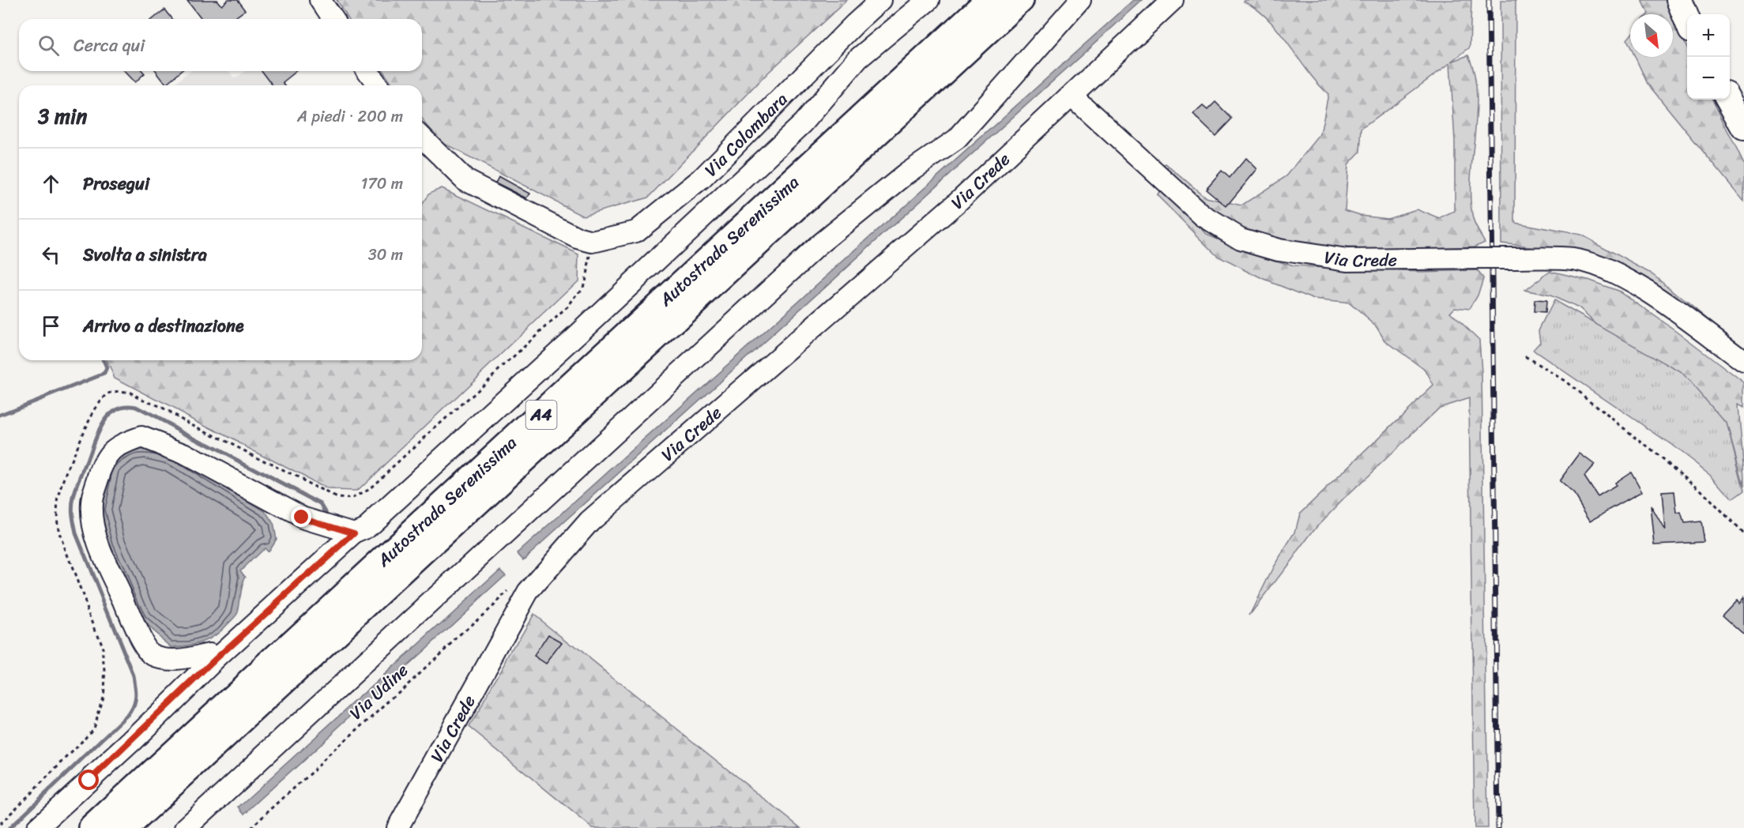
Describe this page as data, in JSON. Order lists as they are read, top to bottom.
{
  "streets": {
    "highway": ["Autostrada Serenissima", "A4"],
    "street": ["Via Colombara", "Via Crede"],
    "path": ["Via Udine"]
  },
  "crossings": [
    ["Via Crede", "Via Udine"]
  ],
  "north": "bottom right",
  "page": {
    "map_buttons": ["+", "−"],
    "search": "Cerca qui",
    "heading": ["3 min", "A piedi · 200 m"],
    "list": [
      ["Prosegui", "170 m"],
      ["Svolta a sinistra", "30 m"],
      "Arrivo a destinazione"
    ]
  }
}
